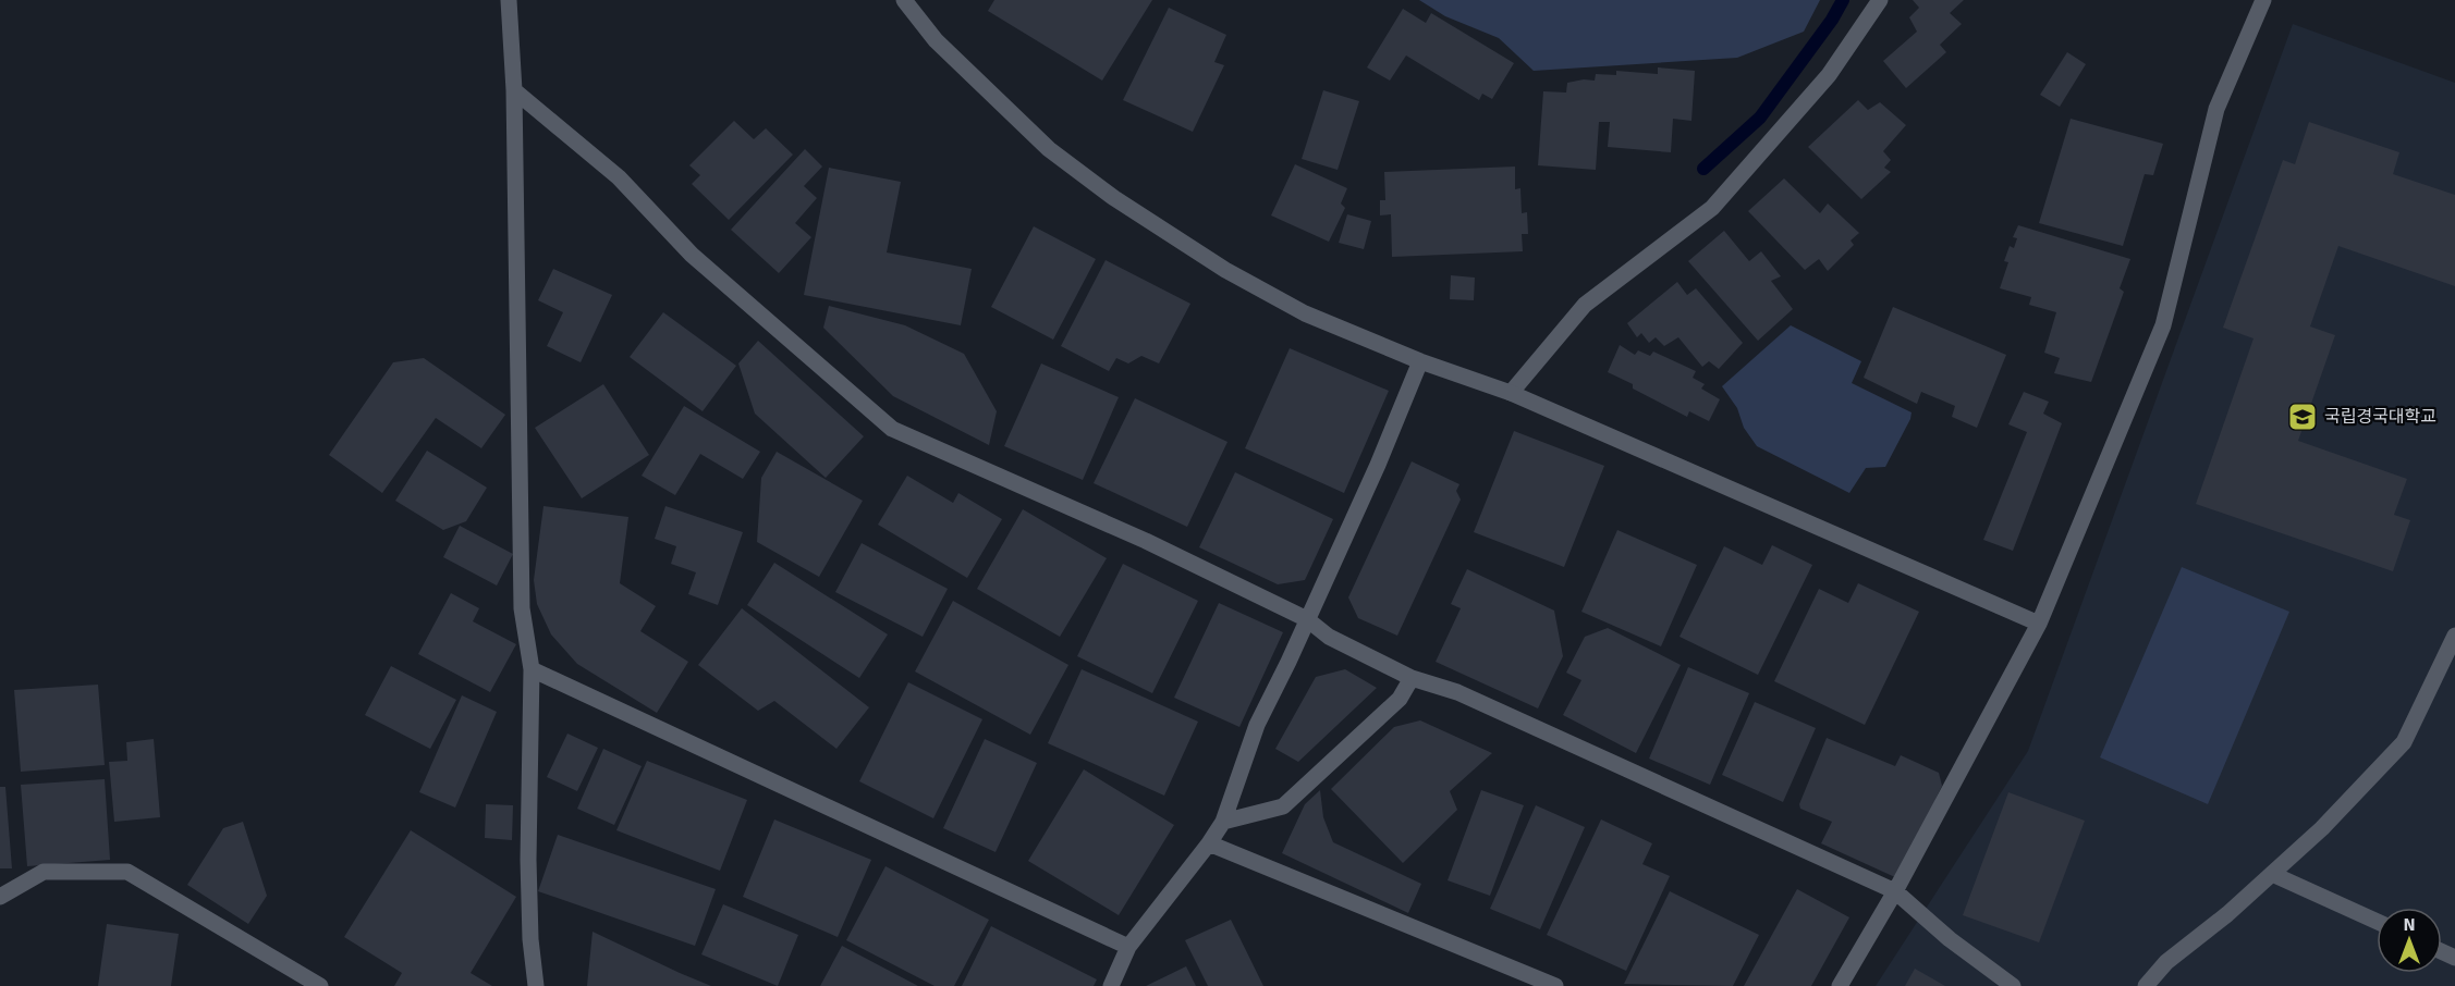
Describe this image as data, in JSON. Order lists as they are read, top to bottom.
{
  "places": {
    "school or university": ["국립경국대학교"]
  },
  "north": "top"
}
